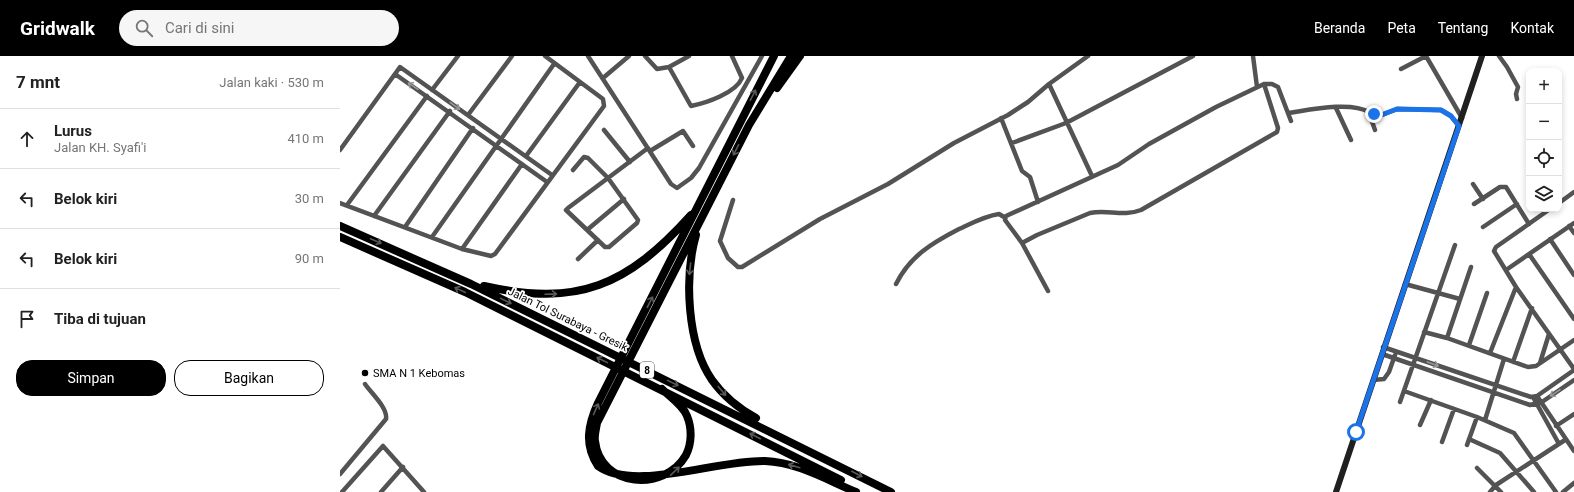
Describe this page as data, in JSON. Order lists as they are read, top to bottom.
{
  "streets": {
    "highway": ["Jalan Tol Surabaya - Gresik", "8"]
  },
  "places": ["SMA N 1 Kebomas"],
  "page": {
    "header": "Gridwalk",
    "search": "Cari di sini",
    "nav": [
      "Beranda",
      "Peta",
      "Tentang",
      "Kontak"
    ],
    "heading": ["7 mnt", "Jalan kaki · 530 m"],
    "map_buttons": ["+", "−"],
    "list": [
      ["Lurus", "Jalan KH. Syafi'i", "410 m"],
      ["Belok kiri", "30 m"],
      ["Belok kiri", "90 m"],
      "Tiba di tujuan"
    ],
    "buttons": ["Simpan", "Bagikan"]
  }
}
